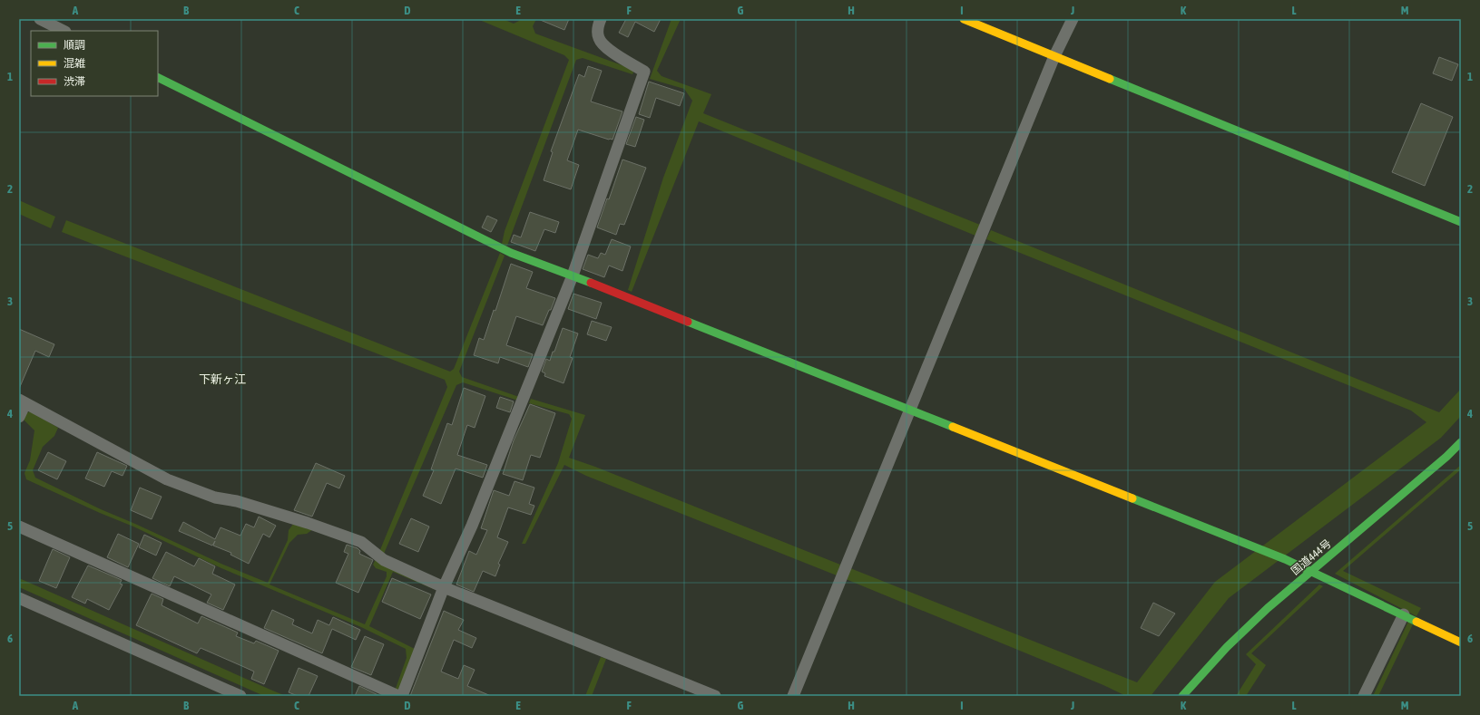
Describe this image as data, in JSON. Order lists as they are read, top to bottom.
{
  "streets": {
    "main road": ["国道444号"]
  },
  "districts": ["下新ヶ江"],
  "legend": ["順調", "混雑", "渋滞"],
  "grid": {
    "columns": [
      "A",
      "B",
      "C",
      "D",
      "E",
      "F",
      "G",
      "H",
      "I",
      "J",
      "K",
      "L",
      "M"
    ],
    "rows": [
      "1",
      "2",
      "3",
      "4",
      "5",
      "6"
    ]
  }
}
